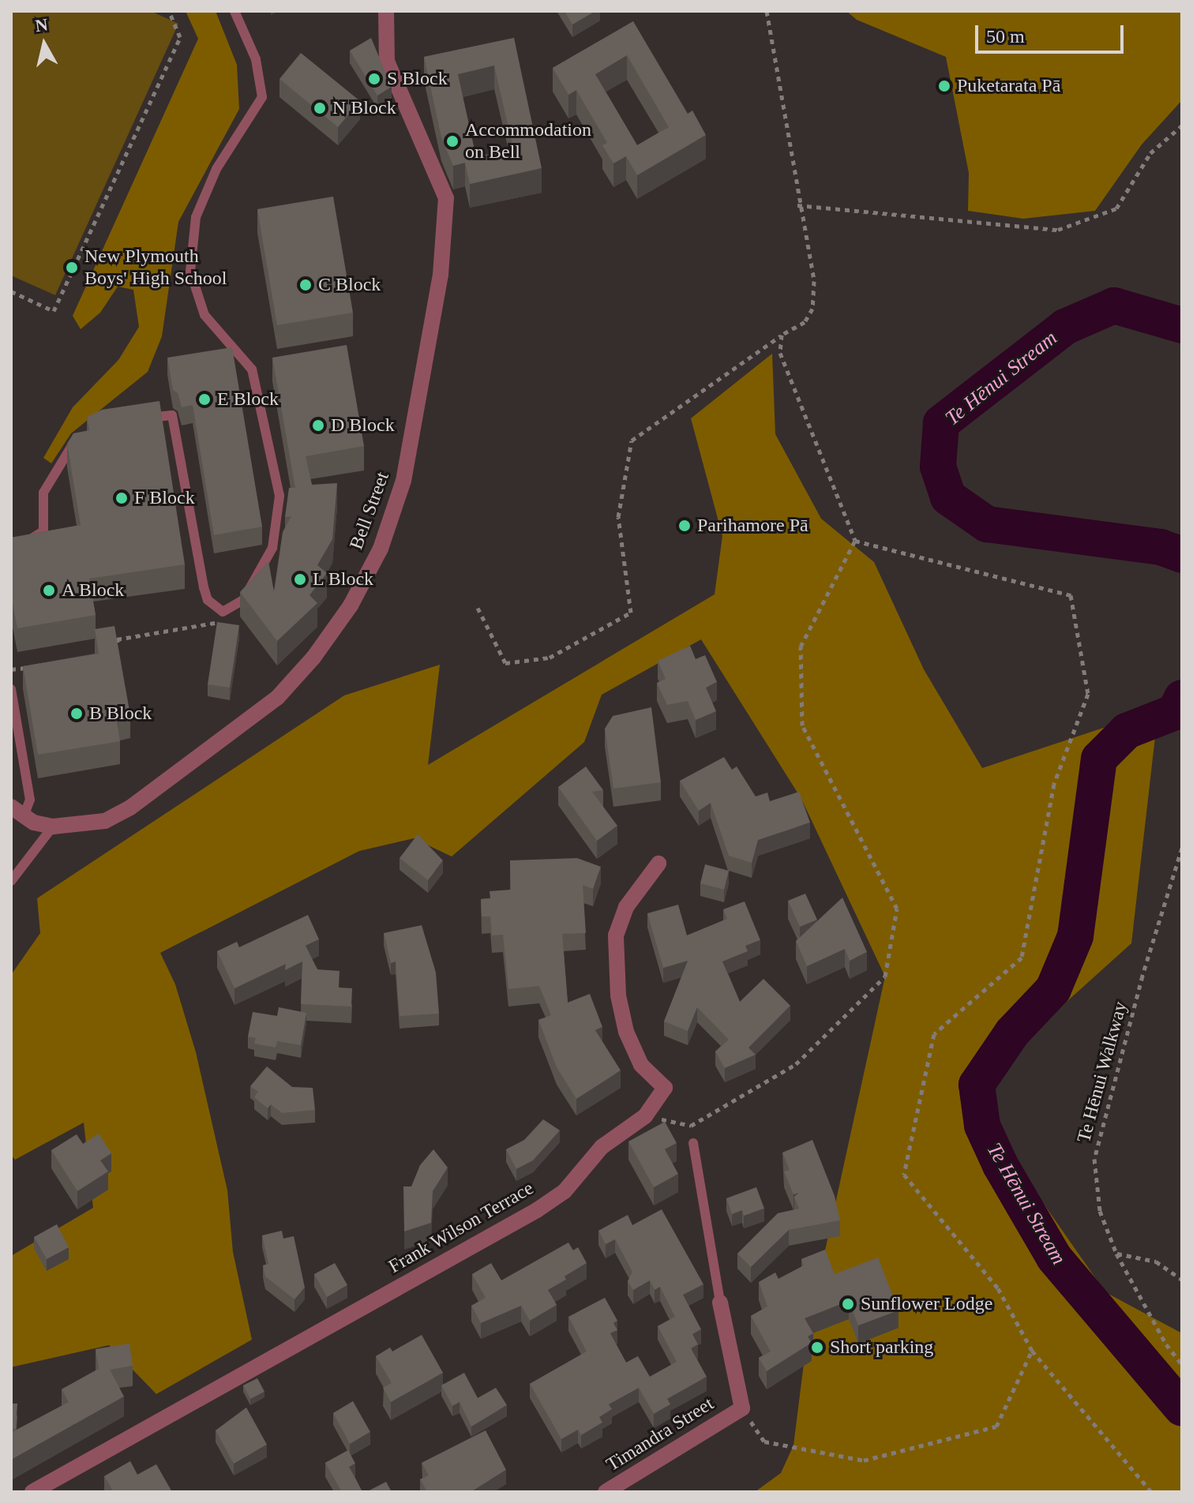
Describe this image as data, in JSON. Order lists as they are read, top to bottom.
{
  "streets": {
    "street": ["Bell Street", "Frank Wilson Terrace", "Timandra Street"],
    "path": ["Te Hēnui Walkway"]
  },
  "water": ["Te Hēnui Stream"],
  "places": [
    "S Block",
    "Puketarata Pā",
    "N Block",
    "Accommodation on Bell",
    "New Plymouth Boys' High School",
    "C Block",
    "E Block",
    "D Block",
    "F Block",
    "Parihamore Pā",
    "L Block",
    "A Block",
    "B Block",
    "Sunflower Lodge",
    "Short parking"
  ],
  "scale_bar": "50 m",
  "north": "top"
}
